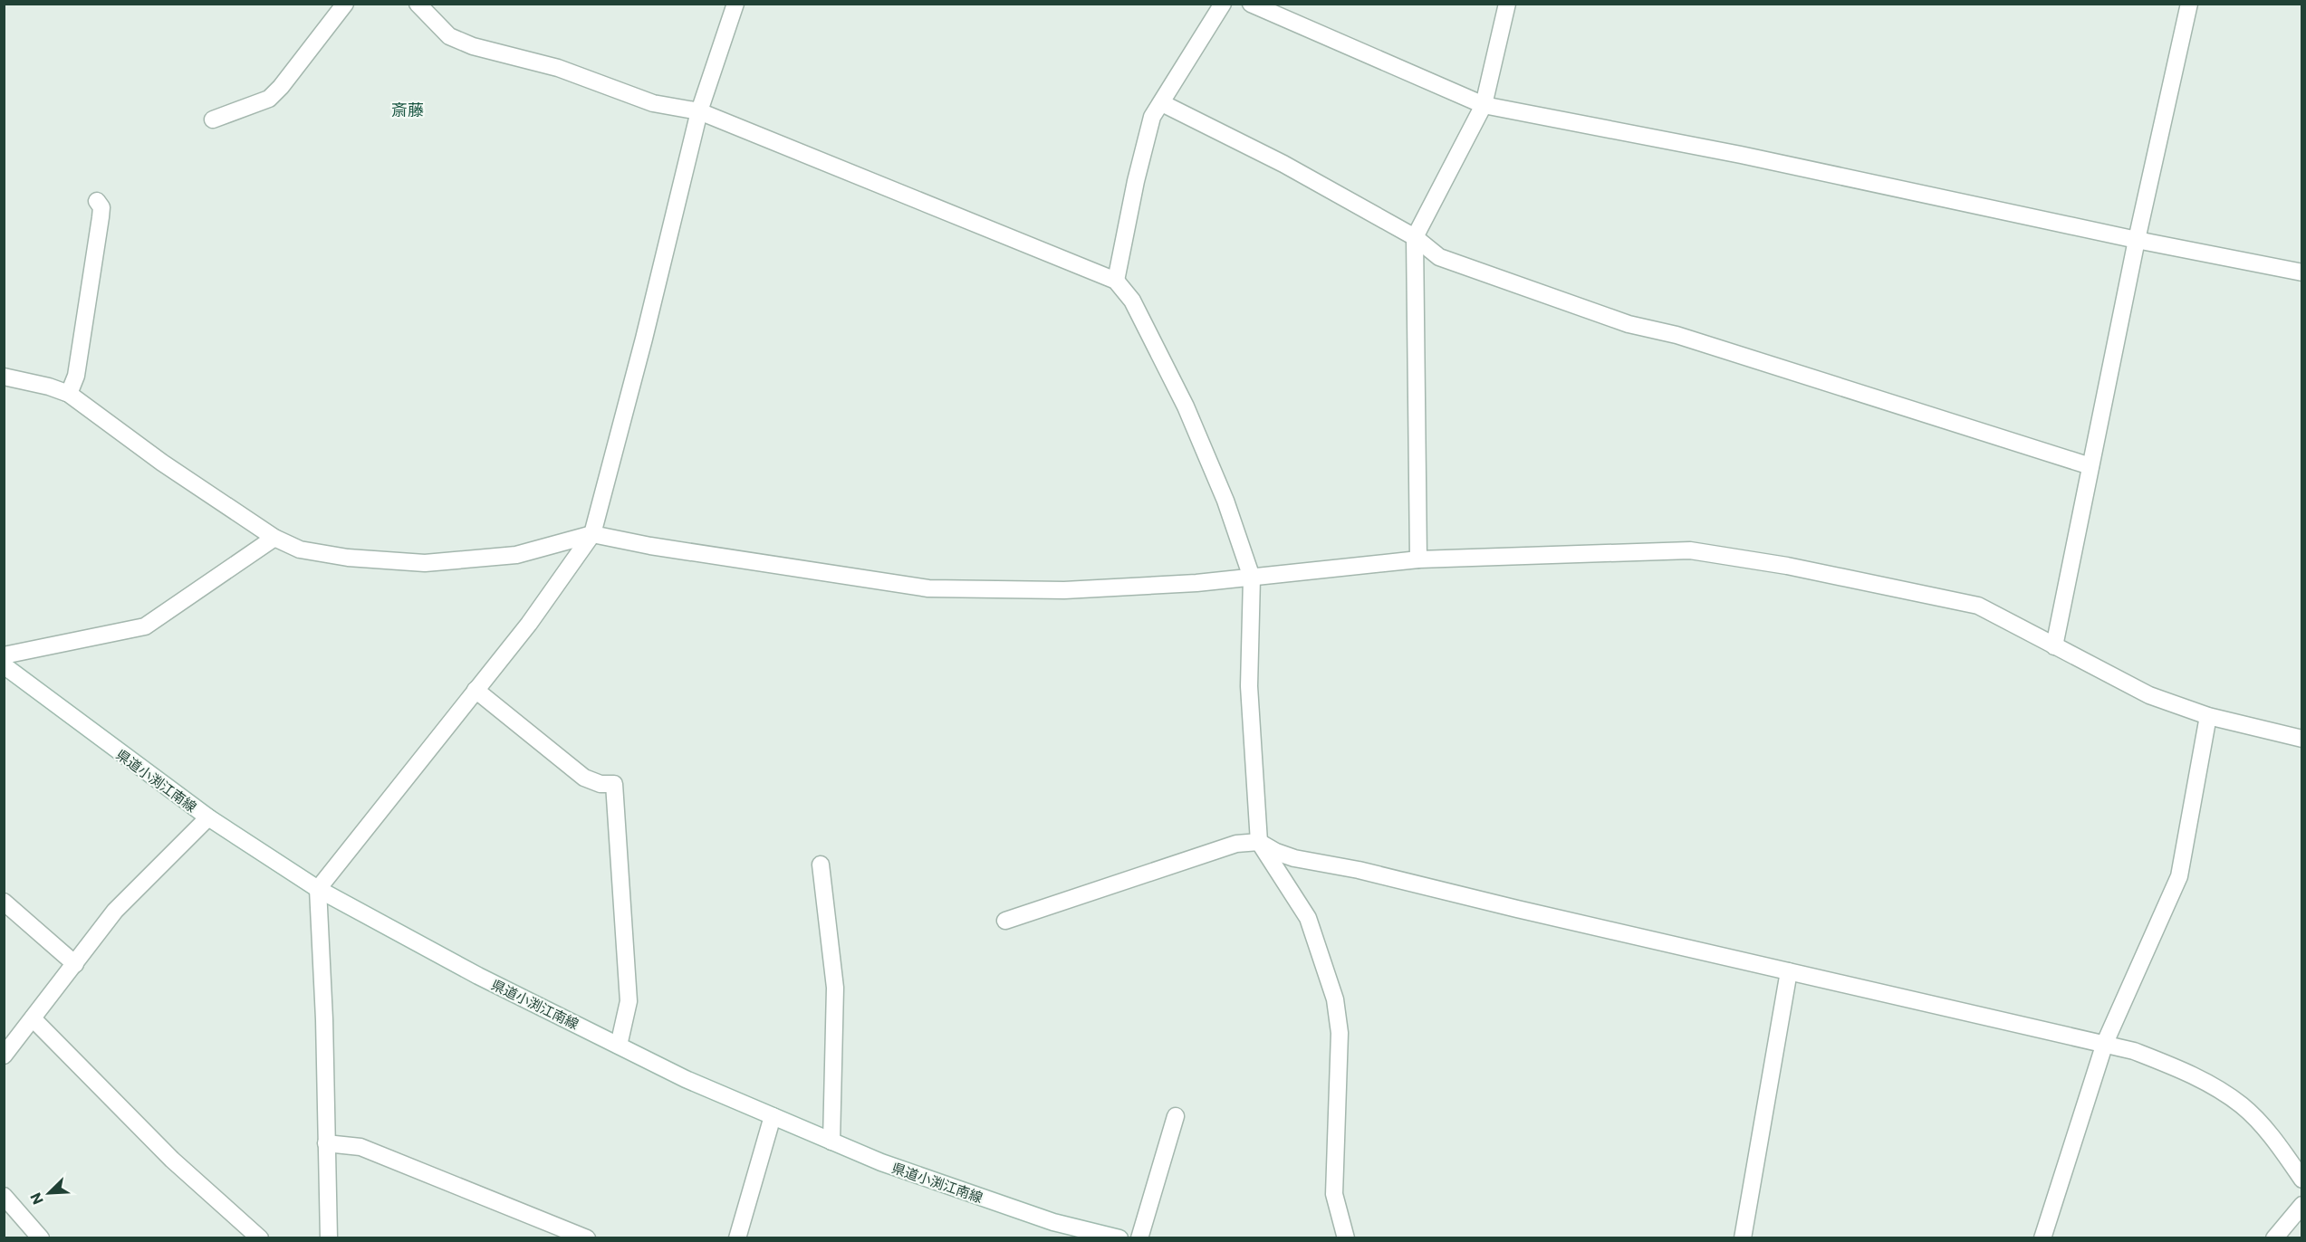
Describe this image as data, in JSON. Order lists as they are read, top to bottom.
{
  "streets": {
    "street": ["県道小渕江南線"]
  },
  "districts": ["斎藤"],
  "north": "bottom left"
}
